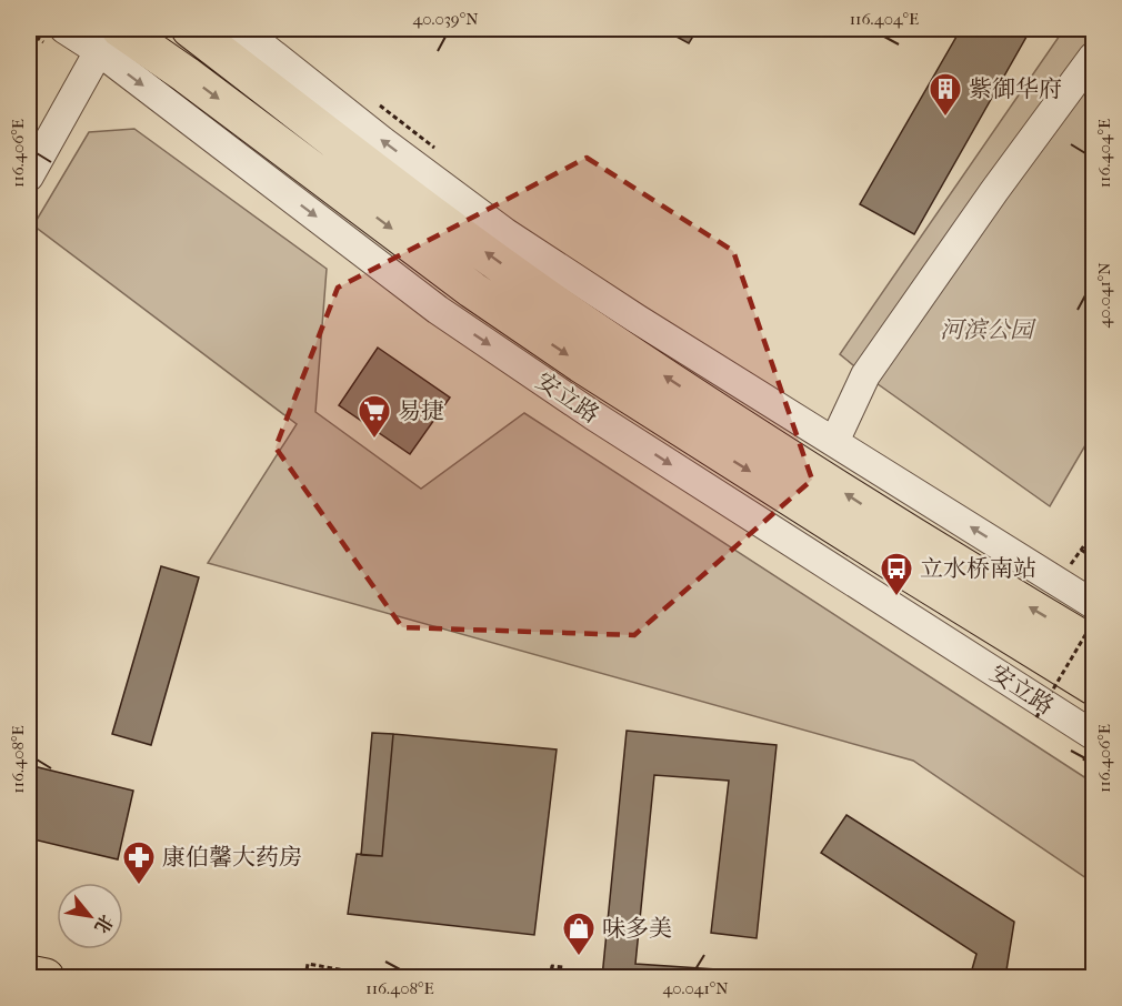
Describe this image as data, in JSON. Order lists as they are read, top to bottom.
{
  "streets": {
    "main road": ["安立路"]
  },
  "parks": ["河滨公园"],
  "places": {
    "building": ["紫御华府"],
    "supermarket": ["易捷"],
    "bus stop": ["立水桥南站"],
    "pharmacy": ["康伯馨大药房"],
    "shop": ["味多美"]
  },
  "north": "bottom right",
  "coordinates": [
    "40.039°N",
    "116.404°E",
    "116.406°E",
    "40.041°N",
    "116.408°E"
  ]
}
